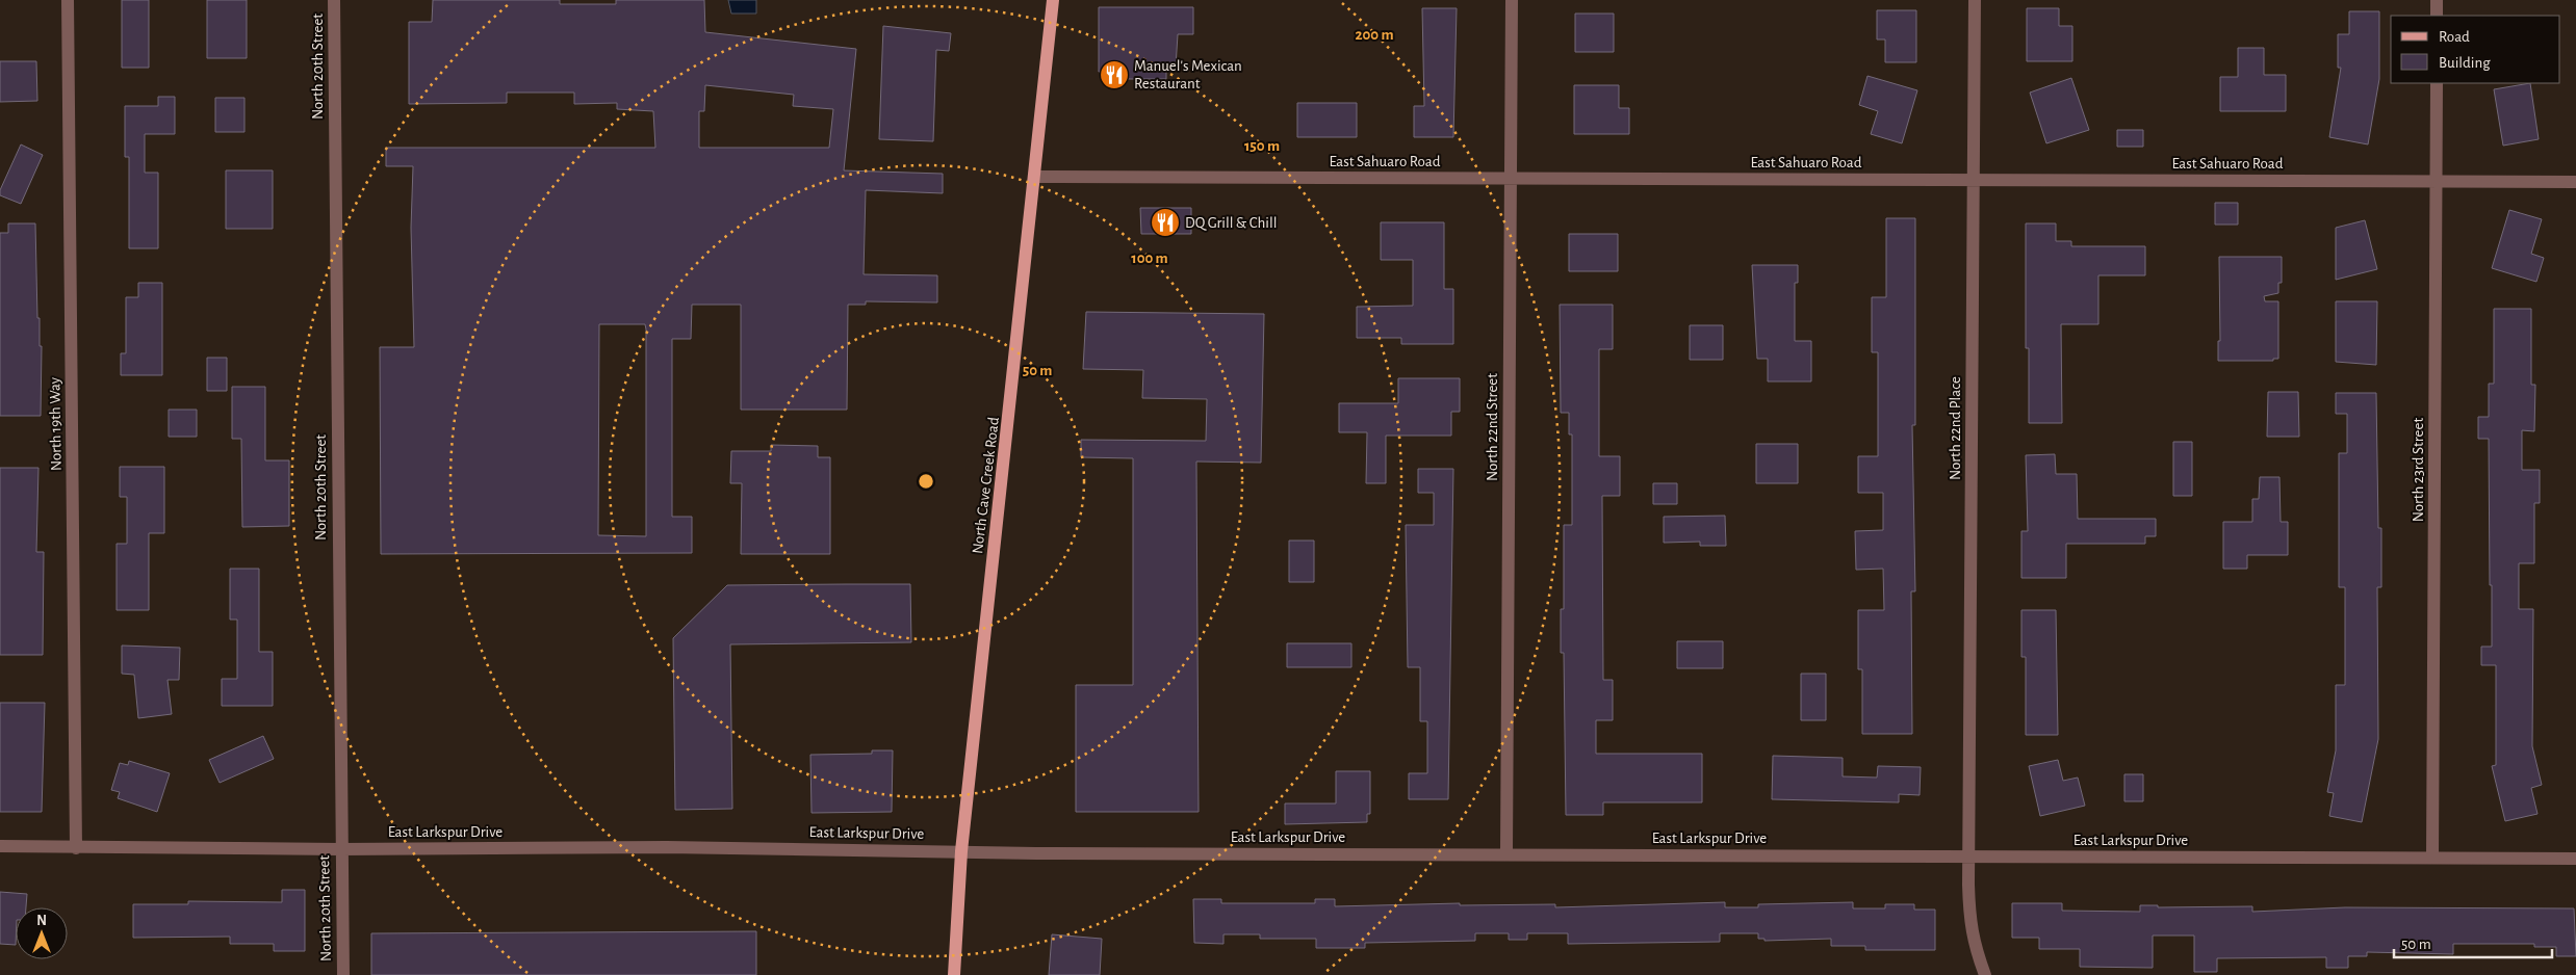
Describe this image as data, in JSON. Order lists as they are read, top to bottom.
{
  "streets": {
    "main road": ["North Cave Creek Road"],
    "street": [
      "North 20th Street",
      "East Sahuaro Road",
      "North 19th Way",
      "North 22nd Street",
      "North 22nd Place",
      "North 23rd Street",
      "East Larkspur Drive"
    ]
  },
  "crossings": [
    ["North 20th Street", "East Larkspur Drive"],
    ["East Sahuaro Road", "North 22nd Street"],
    ["East Sahuaro Road", "North 22nd Place"],
    ["East Sahuaro Road", "North 23rd Street"],
    ["East Sahuaro Road", "North Cave Creek Road"],
    ["North 19th Way", "East Larkspur Drive"],
    ["North 22nd Street", "East Larkspur Drive"],
    ["North 22nd Place", "East Larkspur Drive"],
    ["North 23rd Street", "East Larkspur Drive"],
    ["North Cave Creek Road", "East Larkspur Drive"]
  ],
  "places": {
    "restaurant": ["Manuel's Mexican Restaurant", "DQ Grill & Chill"]
  },
  "legend": ["Road", "Building"],
  "scale_bar": "50 m",
  "north": "top",
  "rings": [
    "200 m",
    "150 m",
    "100 m",
    "50 m"
  ]
}
